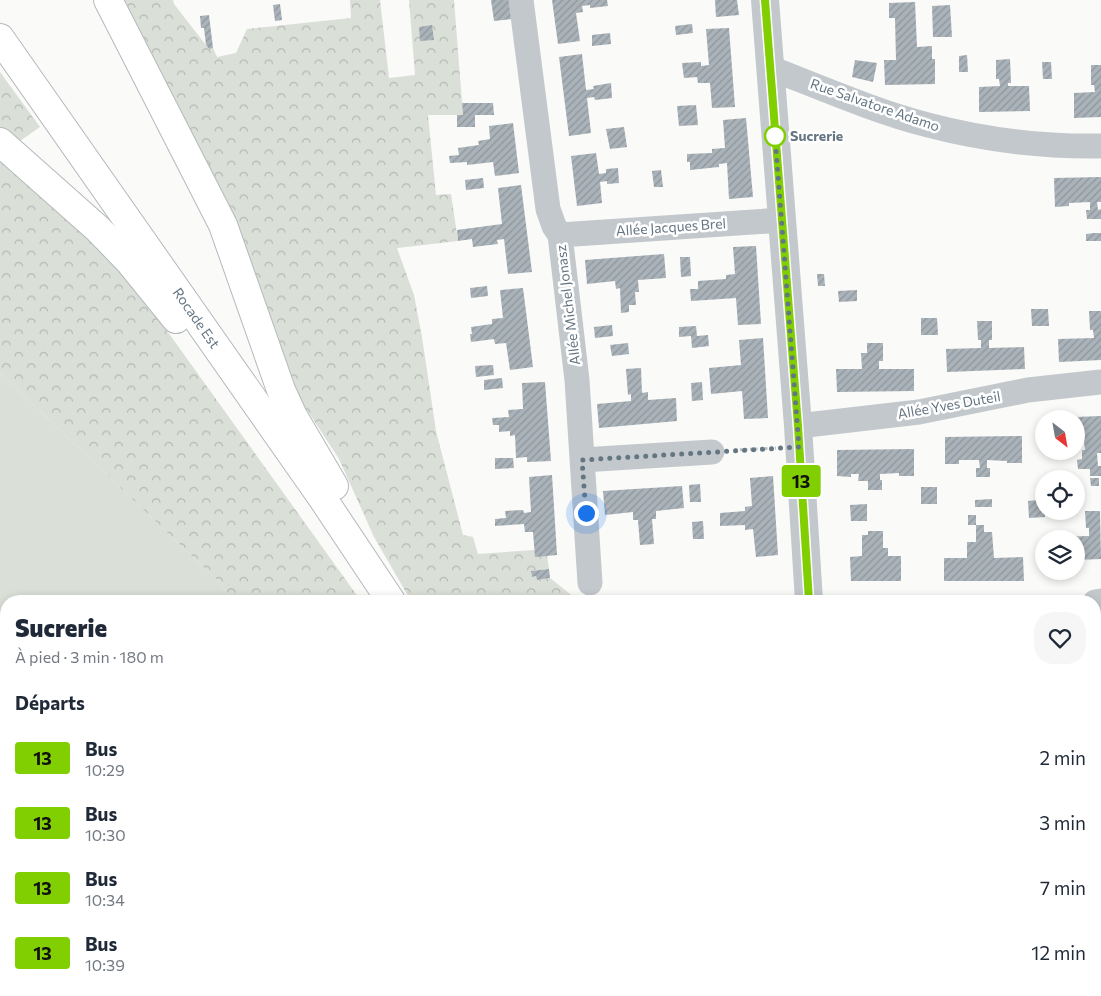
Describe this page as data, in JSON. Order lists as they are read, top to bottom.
{
  "streets": {
    "highway": ["Rocade Est"],
    "street": [
      "Rue Salvatore Adamo",
      "Allée Jacques Brel",
      "Allée Michel Jonasz",
      "Allée Yves Duteil"
    ]
  },
  "crossings": [
    ["Allée Jacques Brel", "Allée Michel Jonasz"]
  ],
  "places": ["Sucrerie"],
  "lines": ["bus line 13"],
  "north": "bottom right",
  "page": {
    "on_map": "13",
    "heading": [
      ["Sucrerie", "À pied · 3 min · 180 m"],
      "Départs"
    ],
    "list": [
      {
        "mark": "13",
        "name": "Bus",
        "note": "10:29",
        "value": "2 min"
      },
      {
        "mark": "13",
        "name": "Bus",
        "note": "10:30",
        "value": "3 min"
      },
      {
        "mark": "13",
        "name": "Bus",
        "note": "10:34",
        "value": "7 min"
      },
      {
        "mark": "13",
        "name": "Bus",
        "note": "10:39",
        "value": "12 min"
      }
    ]
  }
}
